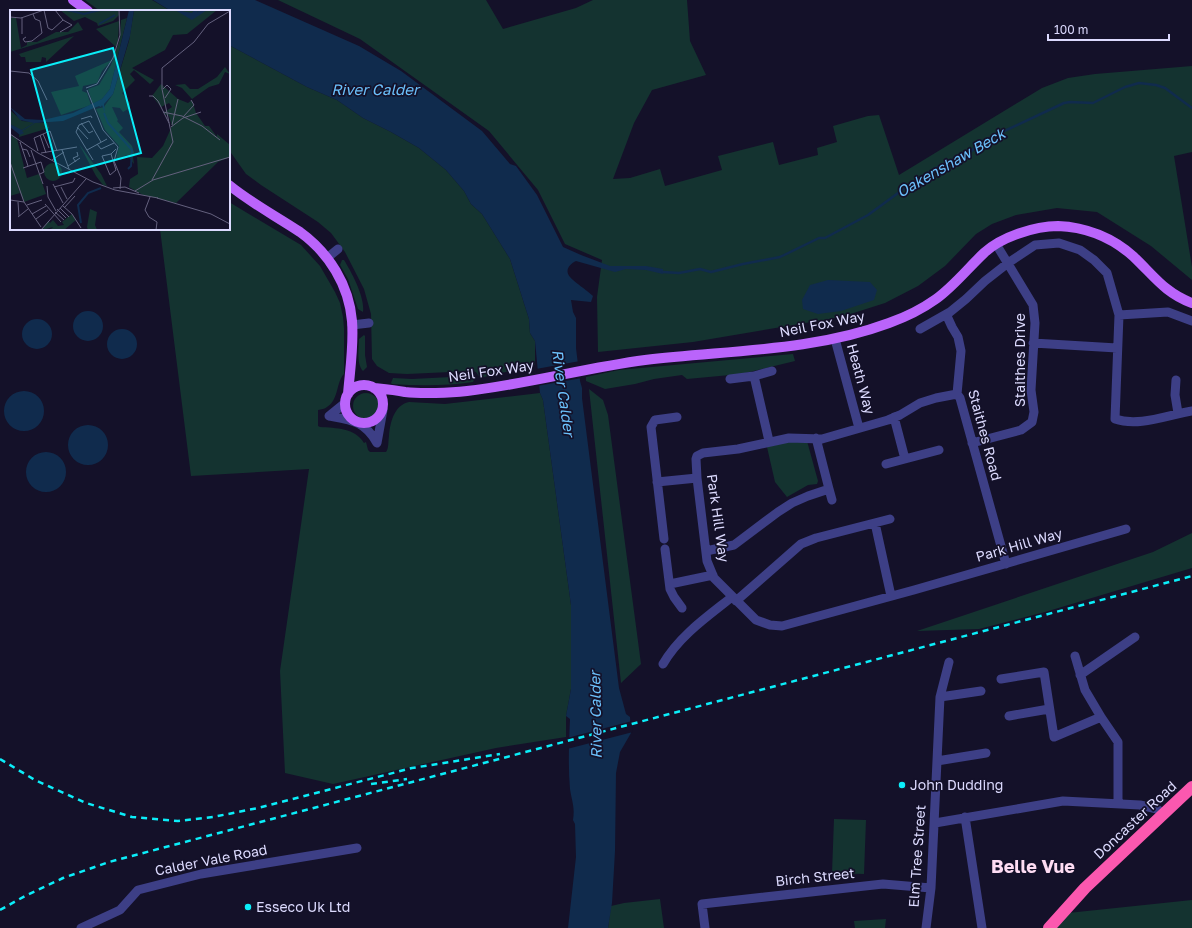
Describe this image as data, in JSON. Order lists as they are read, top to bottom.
{
  "streets": {
    "highway": ["Doncaster Road"],
    "main road": ["Neil Fox Way"],
    "street": [
      "Staithes Drive",
      "Heath Way",
      "Staithes Road",
      "Park Hill Way",
      "Elm Tree Street",
      "Calder Vale Road",
      "Birch Street"
    ]
  },
  "crossings": [
    ["Neil Fox Way", "Staithes Drive"],
    ["Neil Fox Way", "Heath Way"],
    ["Staithes Drive", "Staithes Road"],
    ["Heath Way", "Park Hill Way"],
    ["Staithes Road", "Park Hill Way"],
    ["Elm Tree Street", "Birch Street"]
  ],
  "districts": ["Belle Vue"],
  "water": ["River Calder", "Oakenshaw Beck"],
  "places": ["John Dudding", "Esseco Uk Ltd"],
  "scale_bar": "100 m"
}
